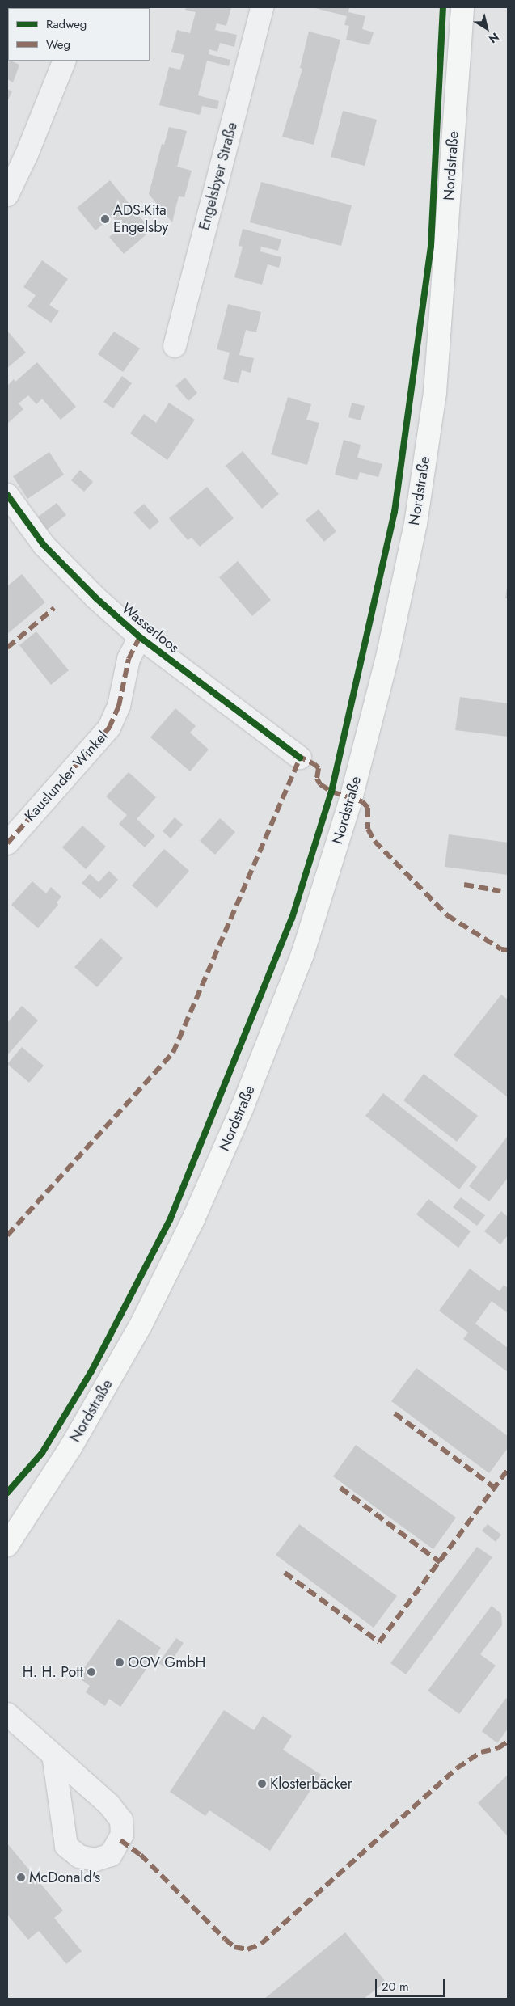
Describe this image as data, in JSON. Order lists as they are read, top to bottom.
{
  "streets": {
    "main road": ["Nordstraße"],
    "street": ["Engelsbyer Straße", "Wasserloos", "Kauslunder Winkel"]
  },
  "crossings": [
    ["Wasserloos", "Kauslunder Winkel"]
  ],
  "places": [
    "ADS-Kita Engelsby",
    "OOV GmbH",
    "H. H. Pott",
    "Klosterbäcker",
    "McDonald's"
  ],
  "legend": ["Radweg", "Weg"],
  "scale_bar": "20 m",
  "north": "bottom right"
}
